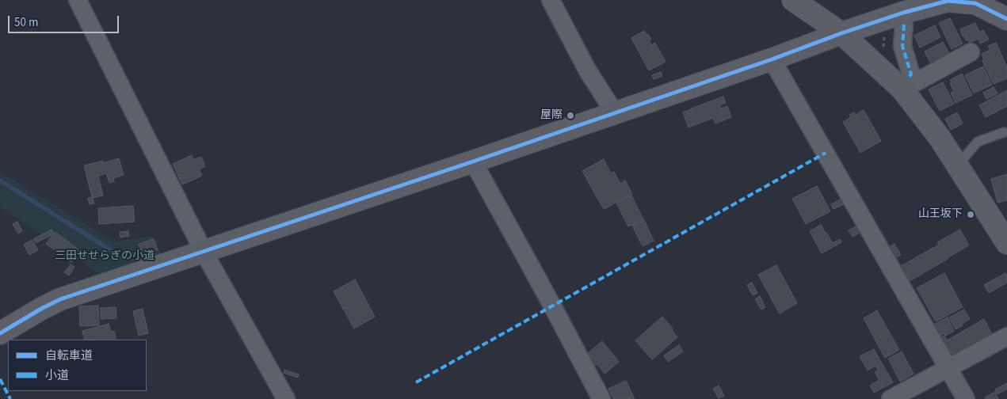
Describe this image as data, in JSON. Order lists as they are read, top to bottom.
{
  "parks": ["三田せせらぎの小道"],
  "places": ["屋際", "山王坂下"],
  "legend": ["自転車道", "小道"],
  "scale_bar": "50 m"
}
